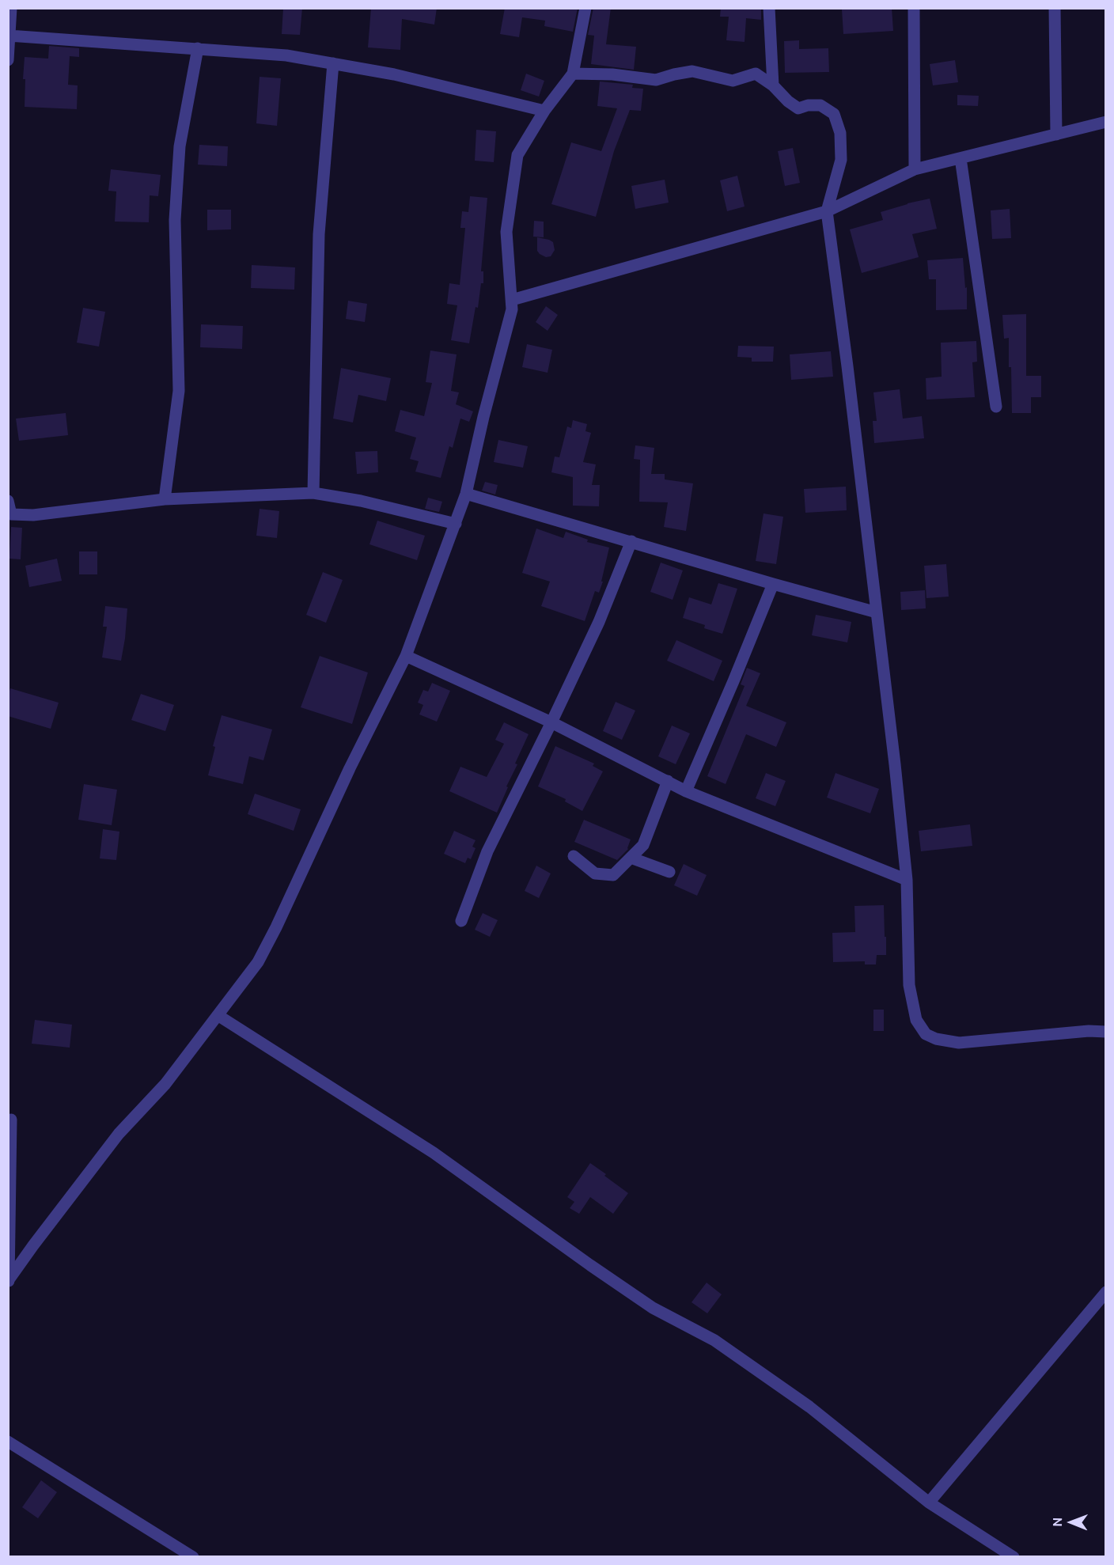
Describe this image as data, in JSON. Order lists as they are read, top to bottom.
{
  "north": "left"
}
